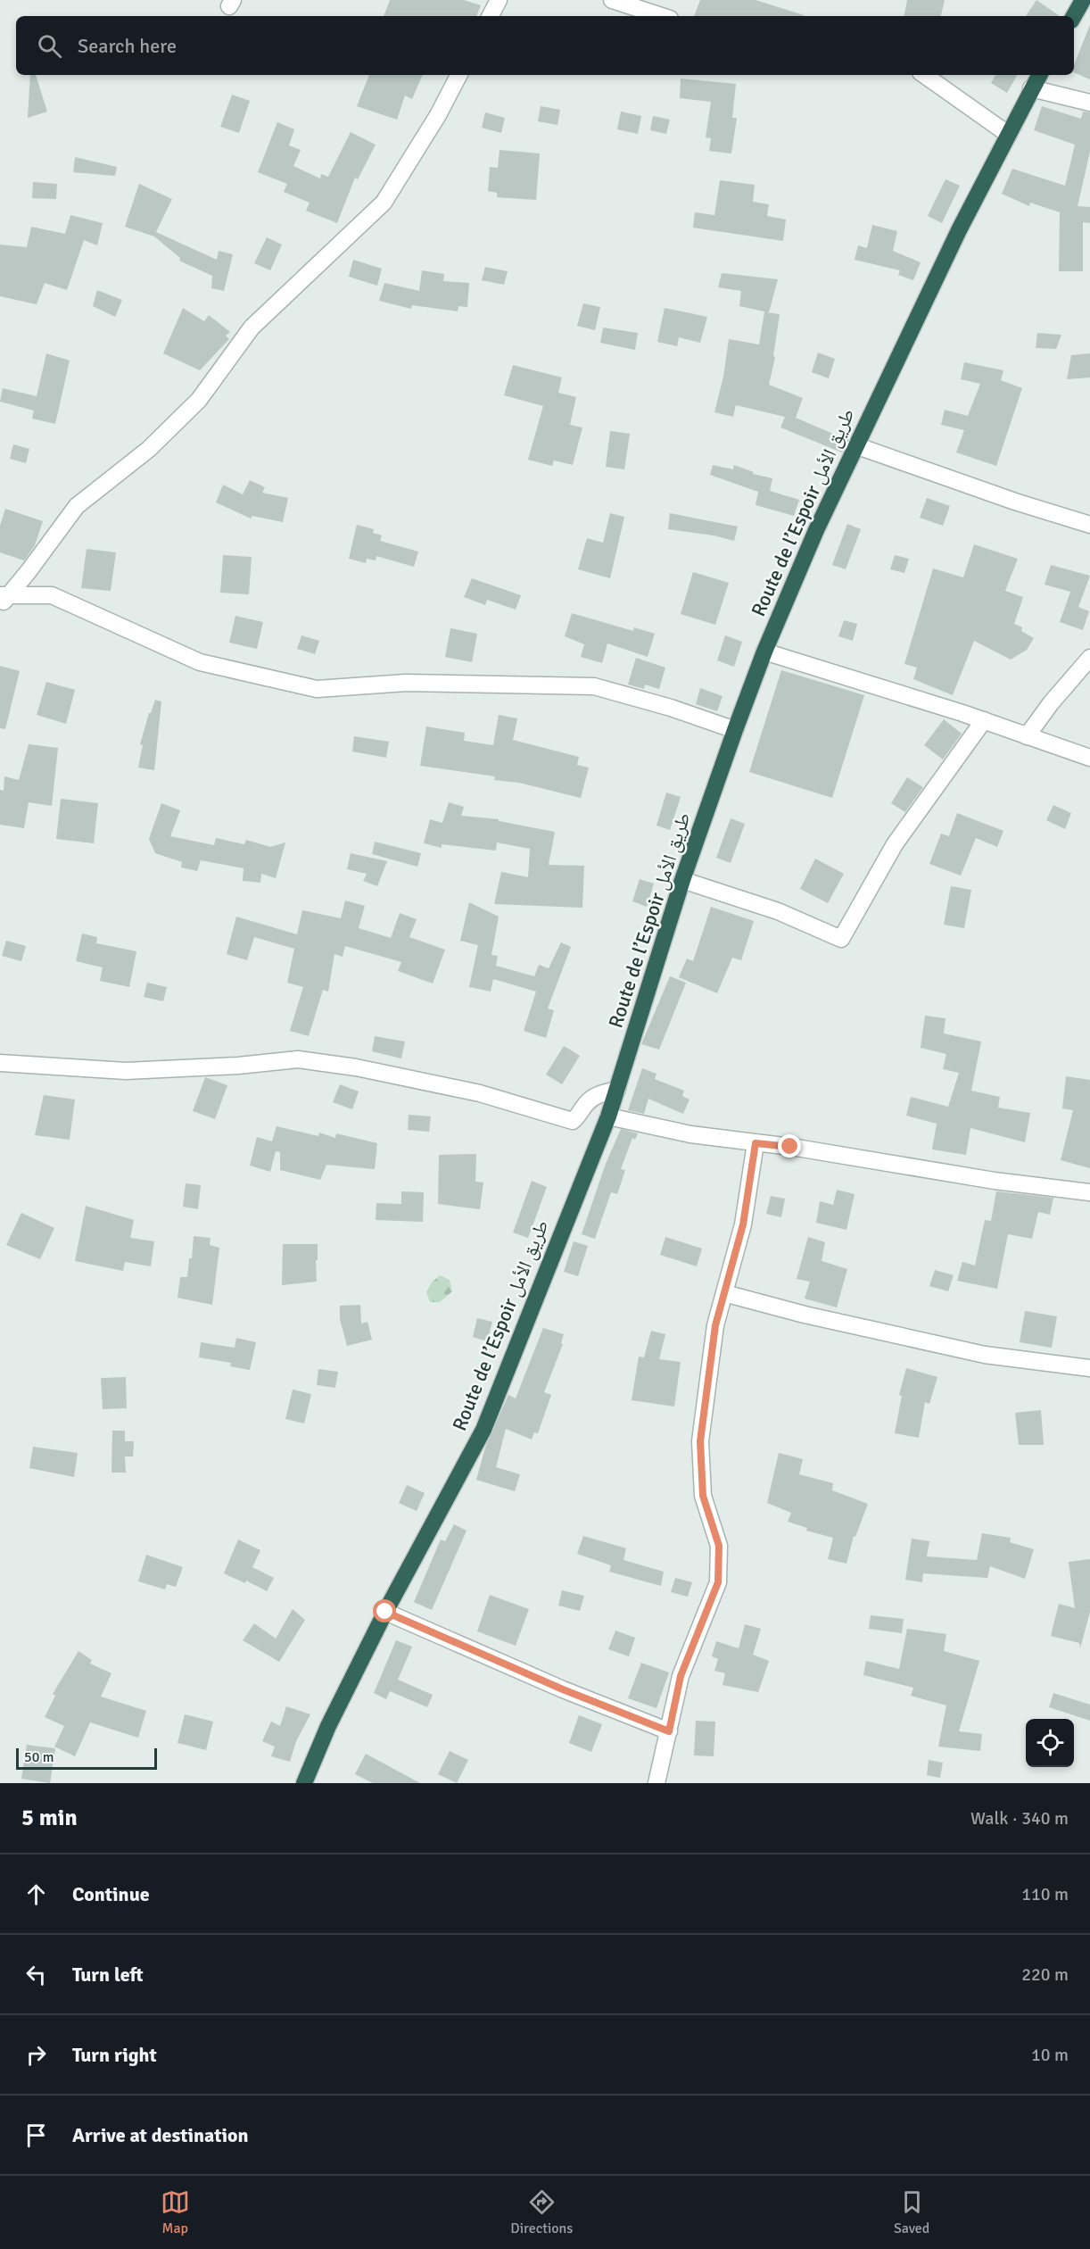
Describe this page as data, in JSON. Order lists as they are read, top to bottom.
{
  "streets": {
    "highway": ["Route de l’Espoir طريق الأمل"]
  },
  "scale_bar": "50 m",
  "page": {
    "search": "Search here",
    "scale": "50 m",
    "heading": ["5 min", "Walk · 340 m"],
    "list": [
      ["Continue", "110 m"],
      ["Turn left", "220 m"],
      ["Turn right", "10 m"],
      "Arrive at destination"
    ],
    "nav": ["Map", "Directions", "Saved"]
  }
}
